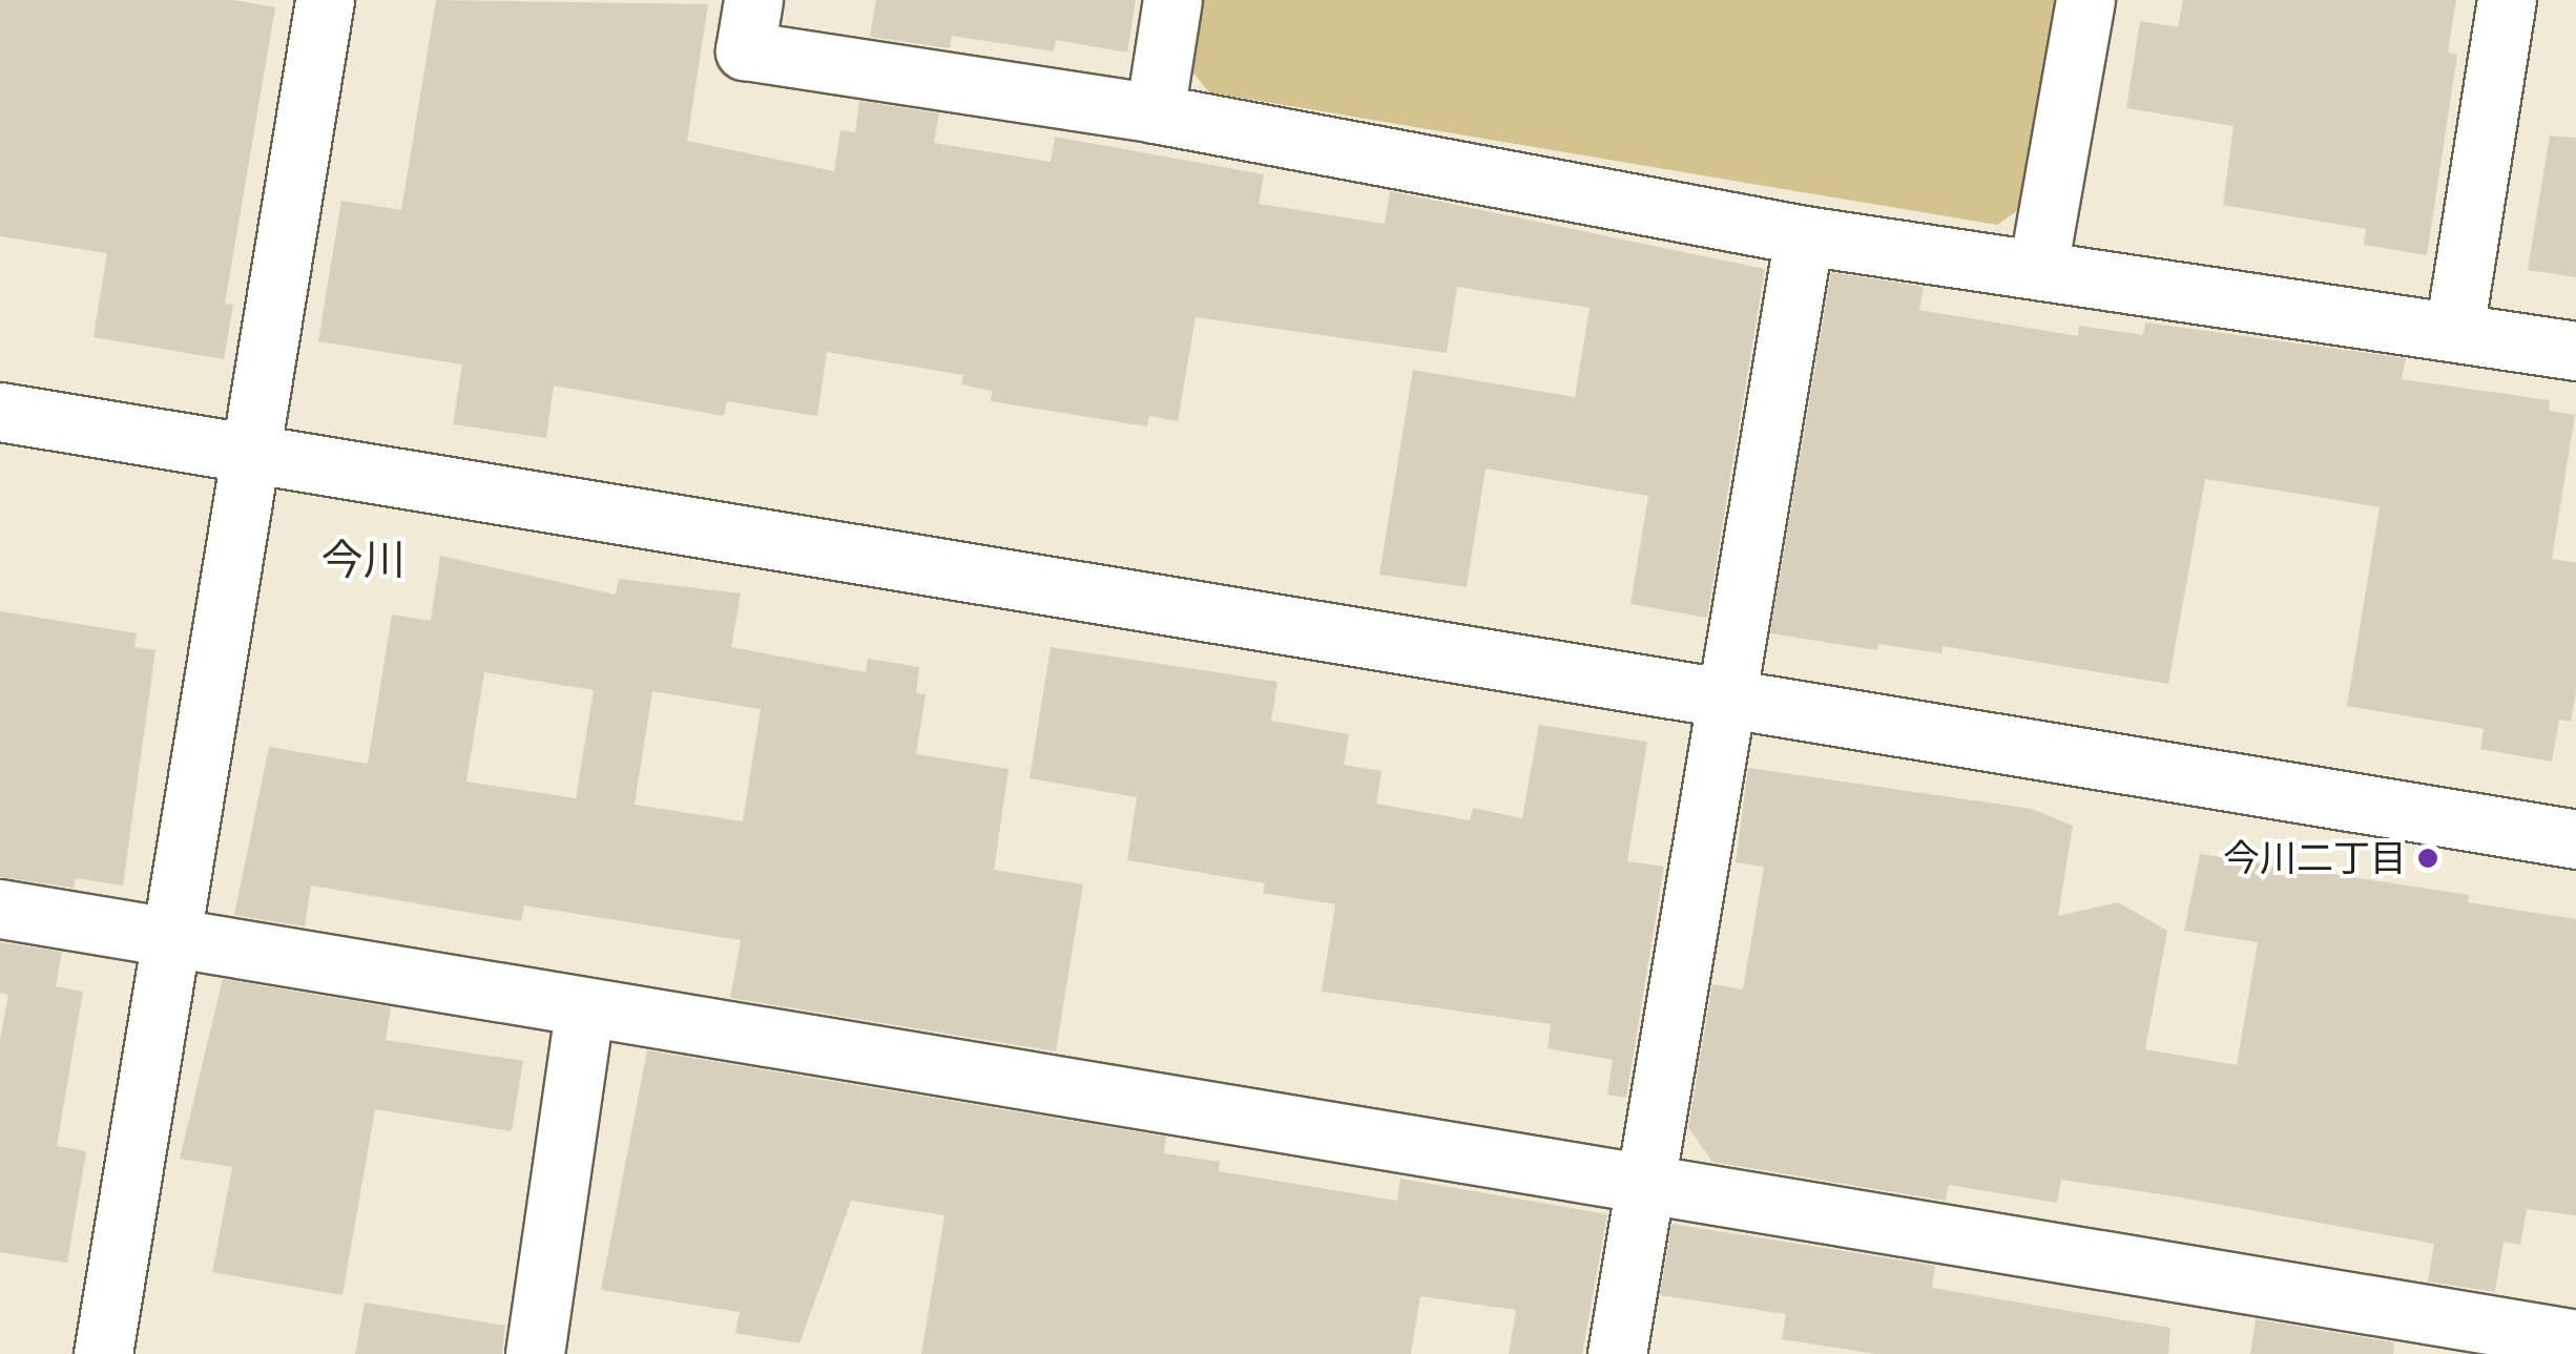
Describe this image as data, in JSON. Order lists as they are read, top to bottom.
{
  "districts": ["今川"],
  "places": ["今川二丁目"]
}
